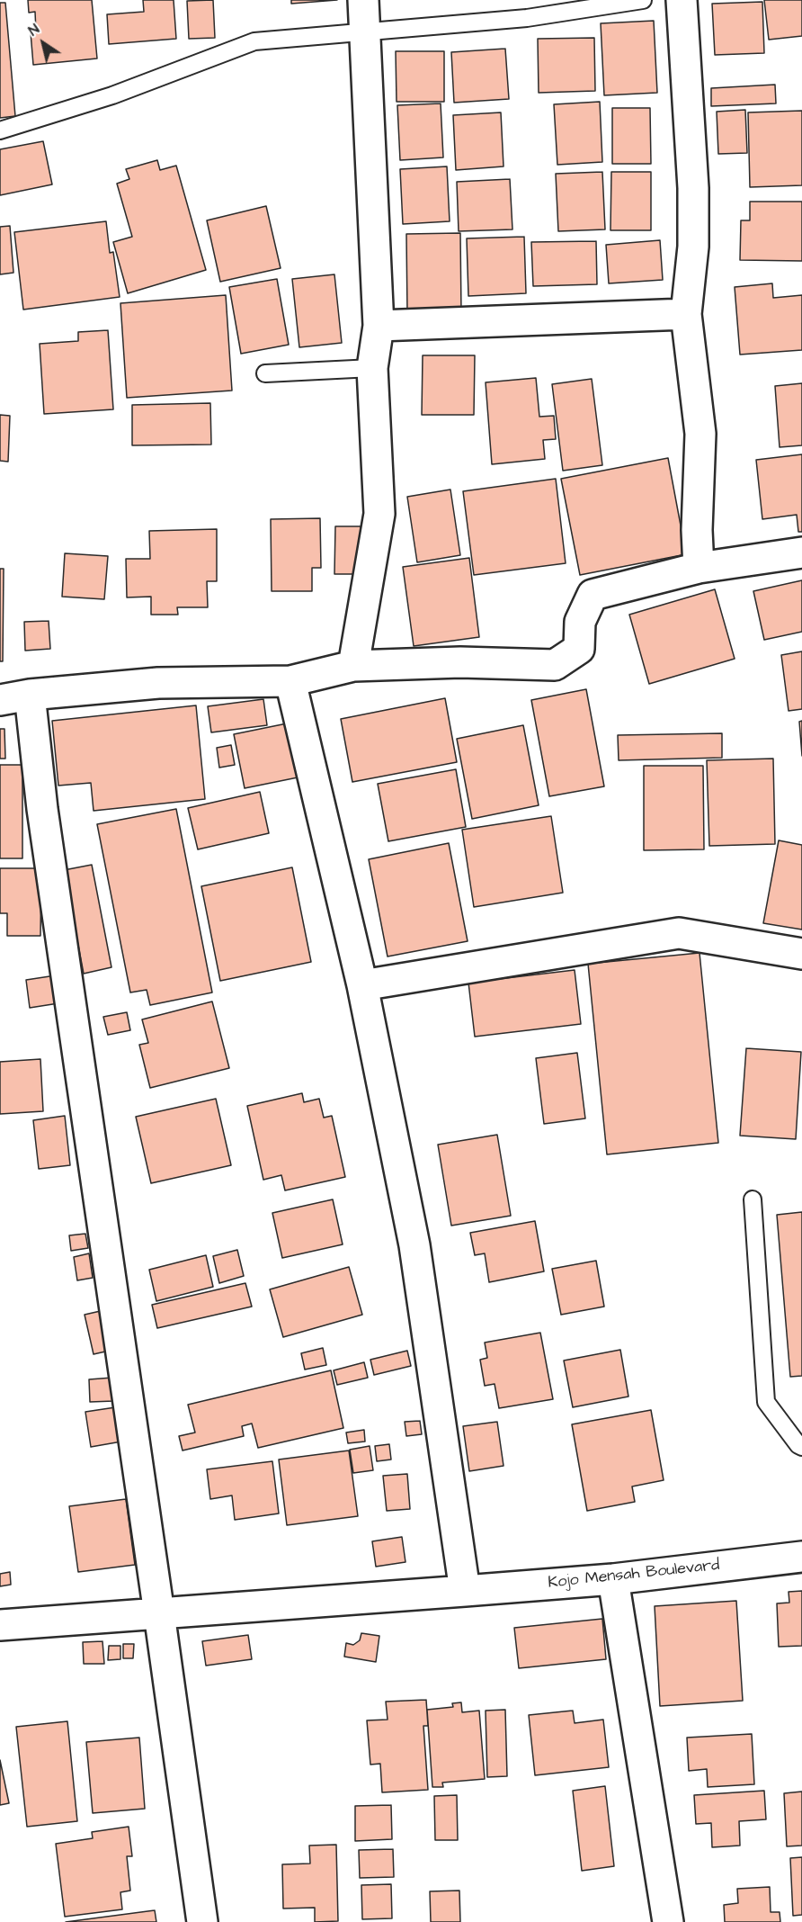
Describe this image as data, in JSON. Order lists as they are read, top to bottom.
{
  "streets": {
    "street": ["Kojo Mensah Boulevard"]
  },
  "north": "top left"
}
